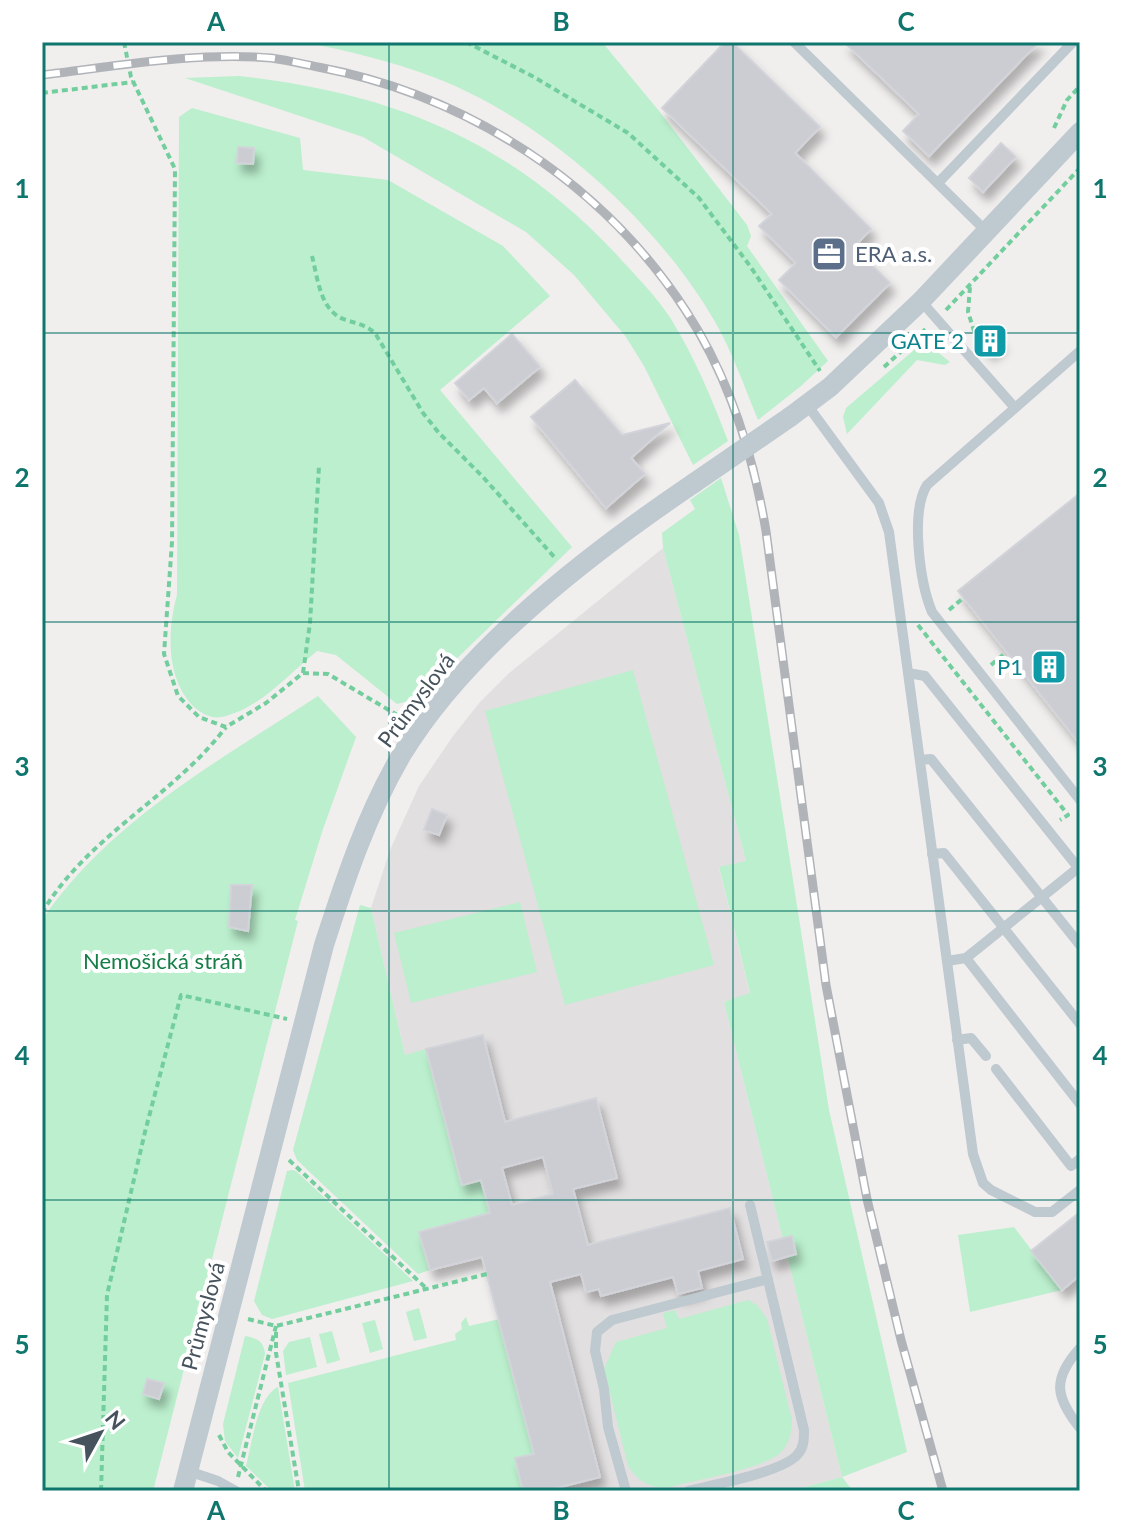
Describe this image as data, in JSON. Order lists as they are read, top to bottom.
{
  "streets": {
    "street": ["Průmyslová"]
  },
  "parks": ["Nemošická stráň"],
  "places": {
    "office": ["ERA a.s."],
    "building": ["GATE 2", "P1"]
  },
  "north": "top right",
  "grid": {
    "columns": ["A", "B", "C"],
    "rows": [
      "1",
      "2",
      "3",
      "4",
      "5"
    ]
  }
}
